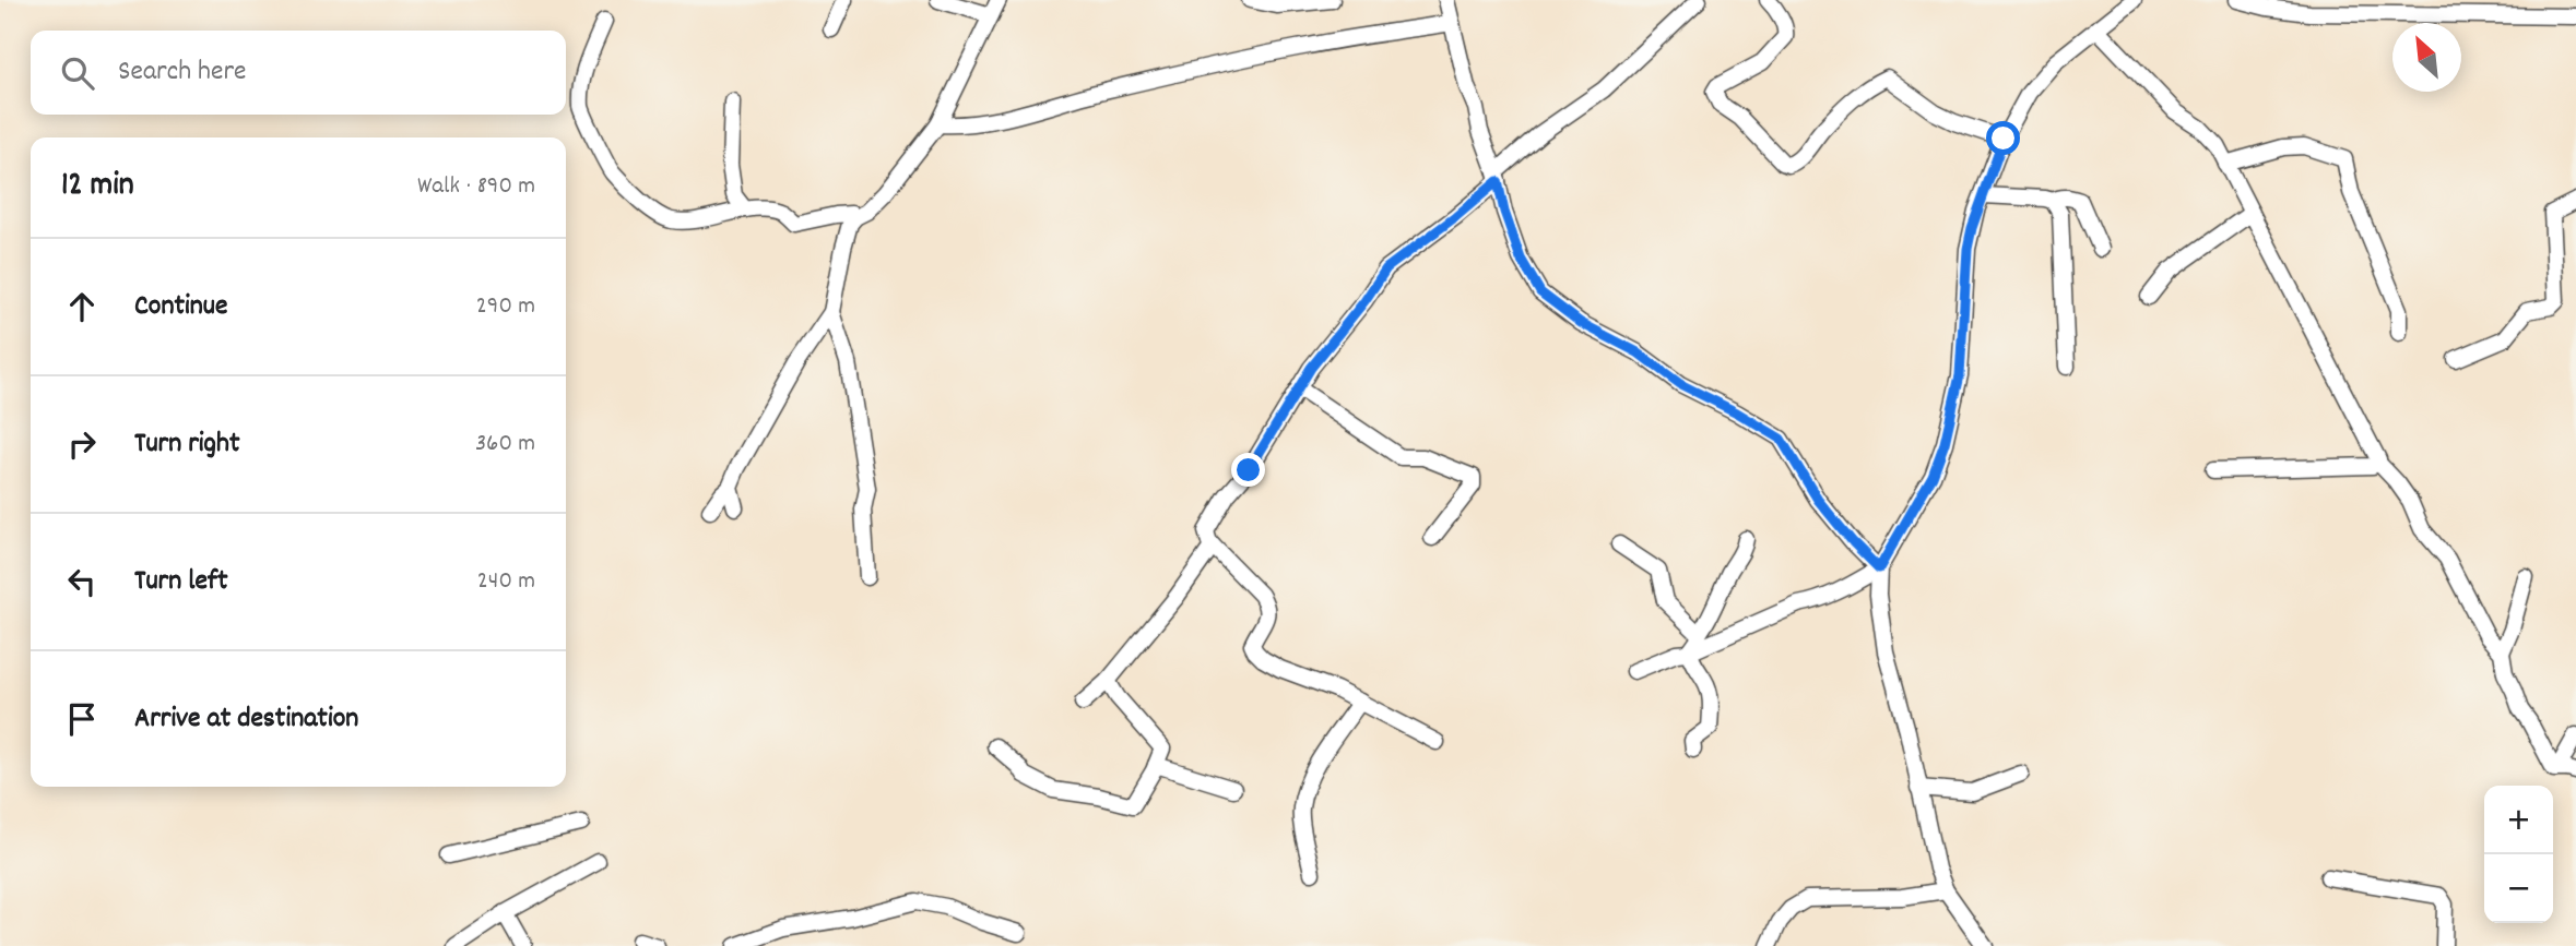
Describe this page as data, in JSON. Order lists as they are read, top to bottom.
{
  "north": "top left",
  "page": {
    "search": "Search here",
    "heading": ["12 min", "Walk · 890 m"],
    "list": [
      ["Continue", "290 m"],
      ["Turn right", "360 m"],
      ["Turn left", "240 m"],
      "Arrive at destination"
    ],
    "map_buttons": ["+", "−"]
  }
}
